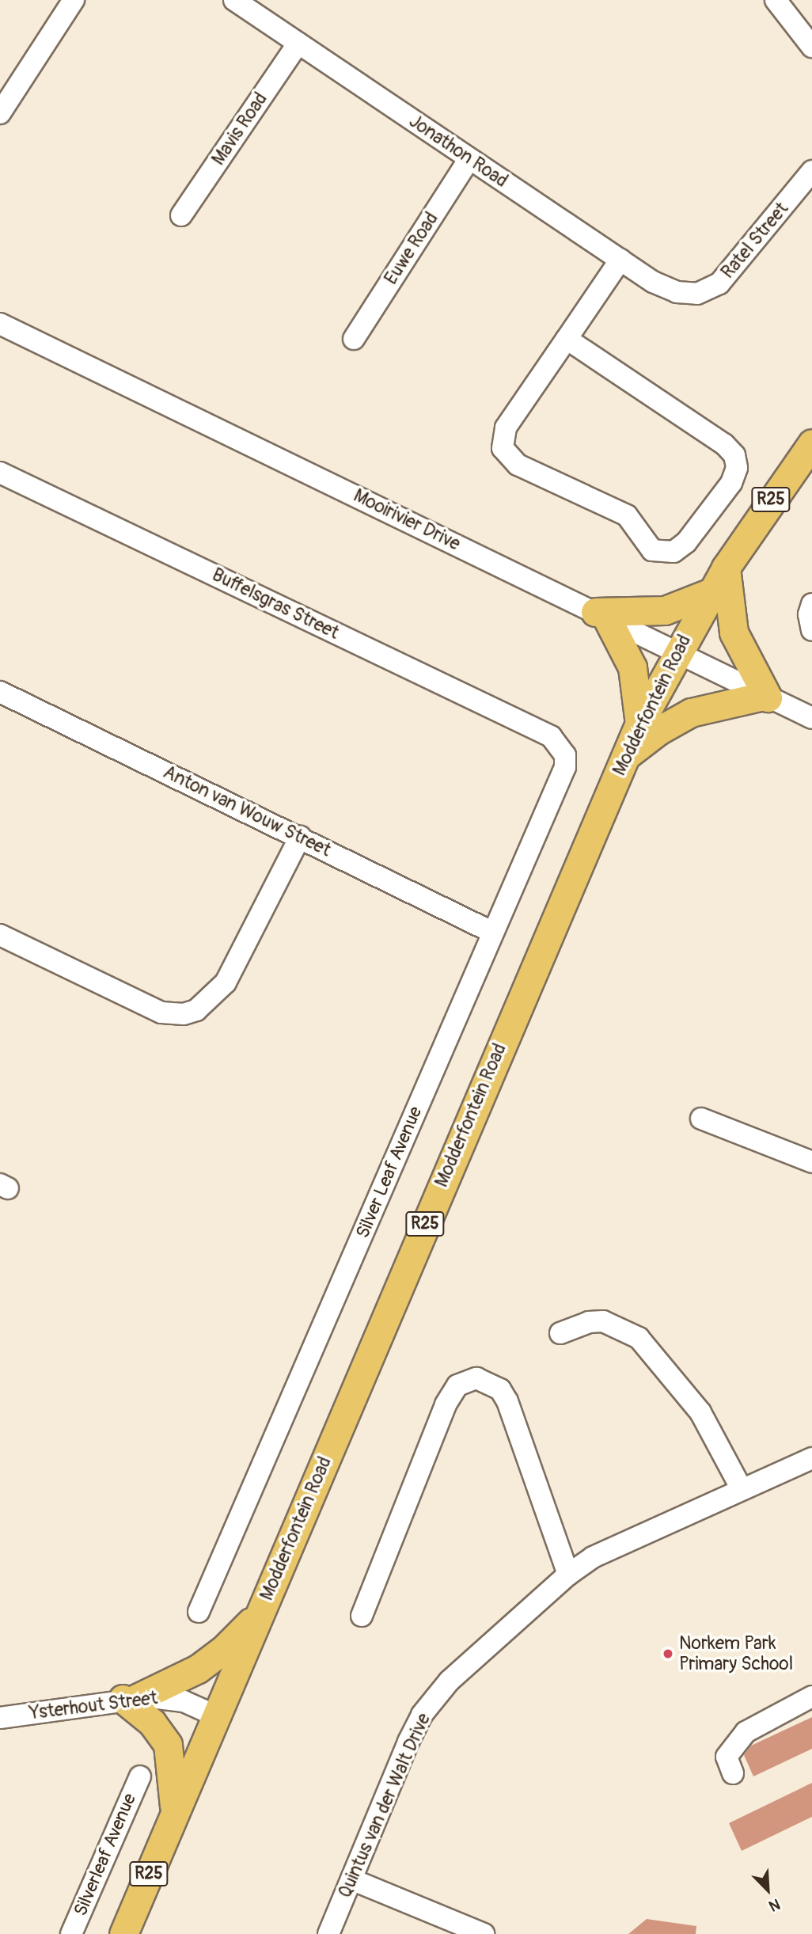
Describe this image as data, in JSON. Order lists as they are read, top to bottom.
{
  "streets": {
    "main road": ["R25", "Modderfontein Road"],
    "street": [
      "Mavis Road",
      "Jonathon Road",
      "Ratel Street",
      "Euwe Road",
      "Mooirivier Drive",
      "Buffelsgras Street",
      "Anton van Wouw Street",
      "Silver Leaf Avenue",
      "Ysterhout Street",
      "Quintus van der Walt Drive",
      "Silverleaf Avenue"
    ]
  },
  "crossings": [
    ["Mavis Road", "Jonathon Road"],
    ["Jonathon Road", "Ratel Street"],
    ["Jonathon Road", "Euwe Road"],
    ["Mooirivier Drive", "Modderfontein Road"],
    ["Buffelsgras Street", "Silver Leaf Avenue"],
    ["Modderfontein Road", "Ysterhout Street"],
    ["Anton van Wouw Street", "Silver Leaf Avenue"]
  ],
  "places": ["Norkem Park Primary School"],
  "north": "bottom right"
}
